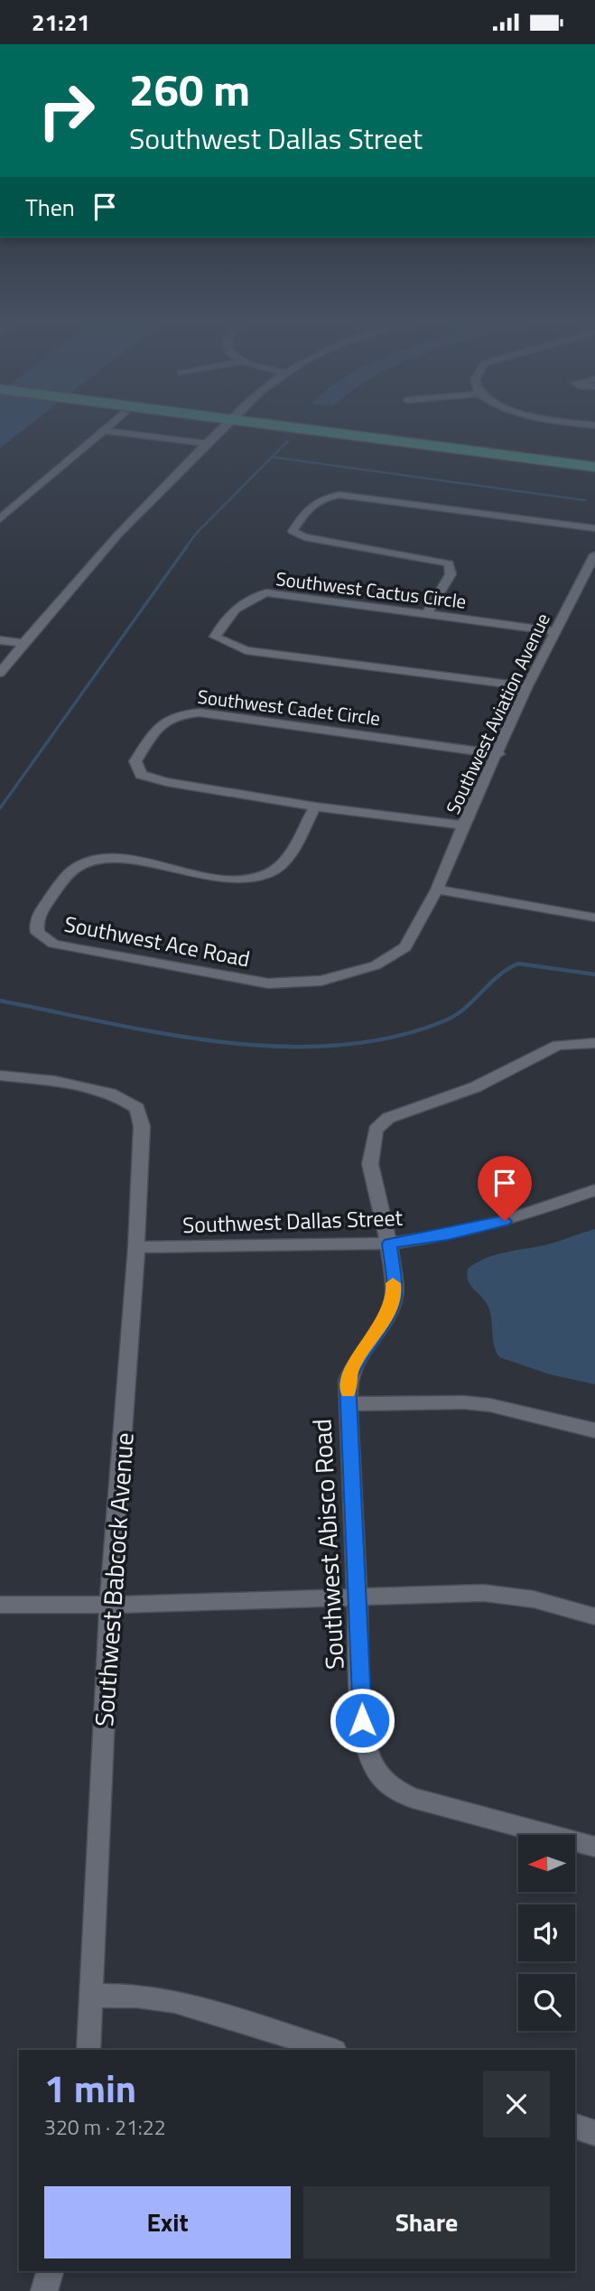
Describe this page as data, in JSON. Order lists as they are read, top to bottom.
{
  "streets": {
    "street": [
      "Southwest Cactus Circle",
      "Southwest Cadet Circle",
      "Southwest Aviation Avenue",
      "Southwest Ace Road",
      "Southwest Dallas Street",
      "Southwest Abisco Road",
      "Southwest Babcock Avenue"
    ]
  },
  "crossings": [
    ["Southwest Cactus Circle", "Southwest Aviation Avenue"],
    ["Southwest Cadet Circle", "Southwest Aviation Avenue"],
    ["Southwest Cadet Circle", "Southwest Ace Road"],
    ["Southwest Aviation Avenue", "Southwest Ace Road"],
    ["Southwest Dallas Street", "Southwest Abisco Road"],
    ["Southwest Dallas Street", "Southwest Babcock Avenue"]
  ],
  "north": "left",
  "page": {
    "status": "21:21",
    "turn": ["260 m", "Southwest Dallas Street"],
    "then": "Then",
    "heading": ["1 min", "320 m · 21:22"],
    "buttons": ["Exit", "Share"]
  }
}
